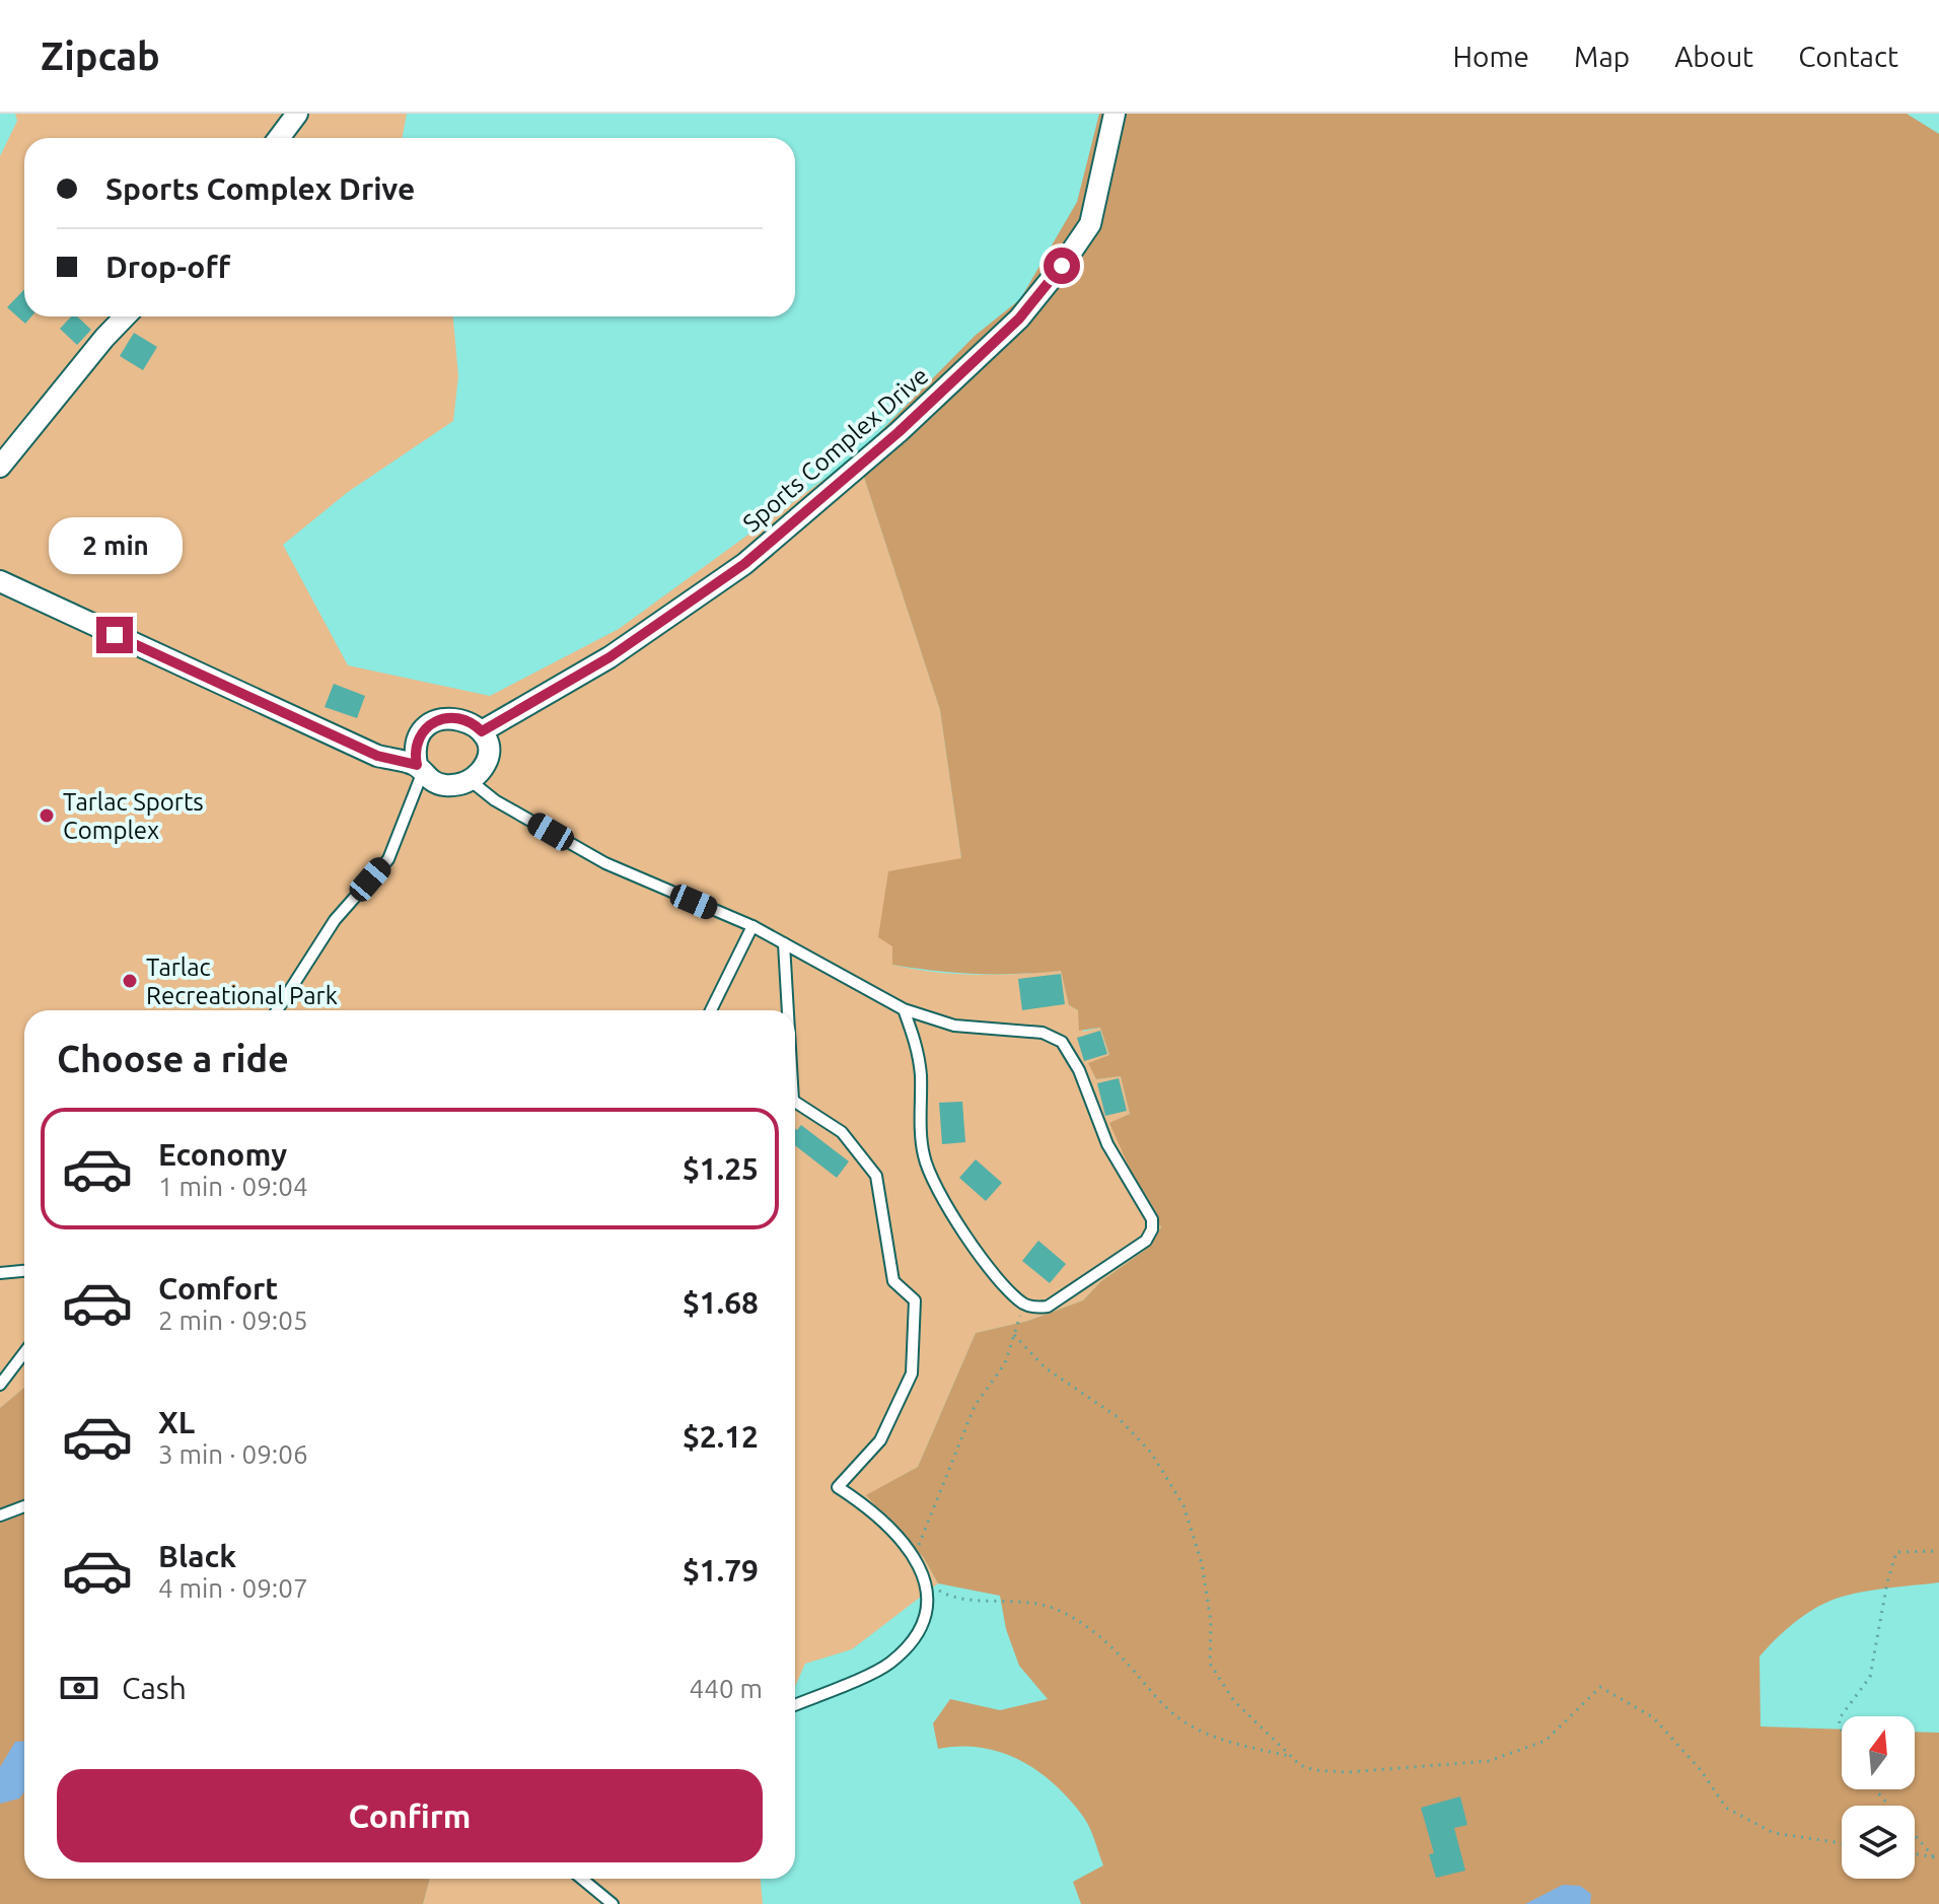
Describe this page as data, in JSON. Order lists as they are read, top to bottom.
{
  "streets": {
    "street": ["Sports Complex Drive"]
  },
  "places": ["Tarlac Sports Complex", "Tarlac Recreational Park"],
  "north": "top",
  "page": {
    "header": "Zipcab",
    "nav": [
      "Home",
      "Map",
      "About",
      "Contact"
    ],
    "banner": ["Sports Complex Drive", "Drop-off"],
    "bubble": "2 min",
    "heading": "Choose a ride",
    "list": [
      {
        "name": "Economy",
        "note": "1 min · 09:04",
        "value": "$1.25"
      },
      {
        "name": "Comfort",
        "note": "2 min · 09:05",
        "value": "$1.68"
      },
      {
        "name": "XL",
        "note": "3 min · 09:06",
        "value": "$2.12"
      },
      {
        "name": "Black",
        "note": "4 min · 09:07",
        "value": "$1.79"
      }
    ],
    "pay": ["Cash", "440 m"],
    "buttons": "Confirm"
  }
}
